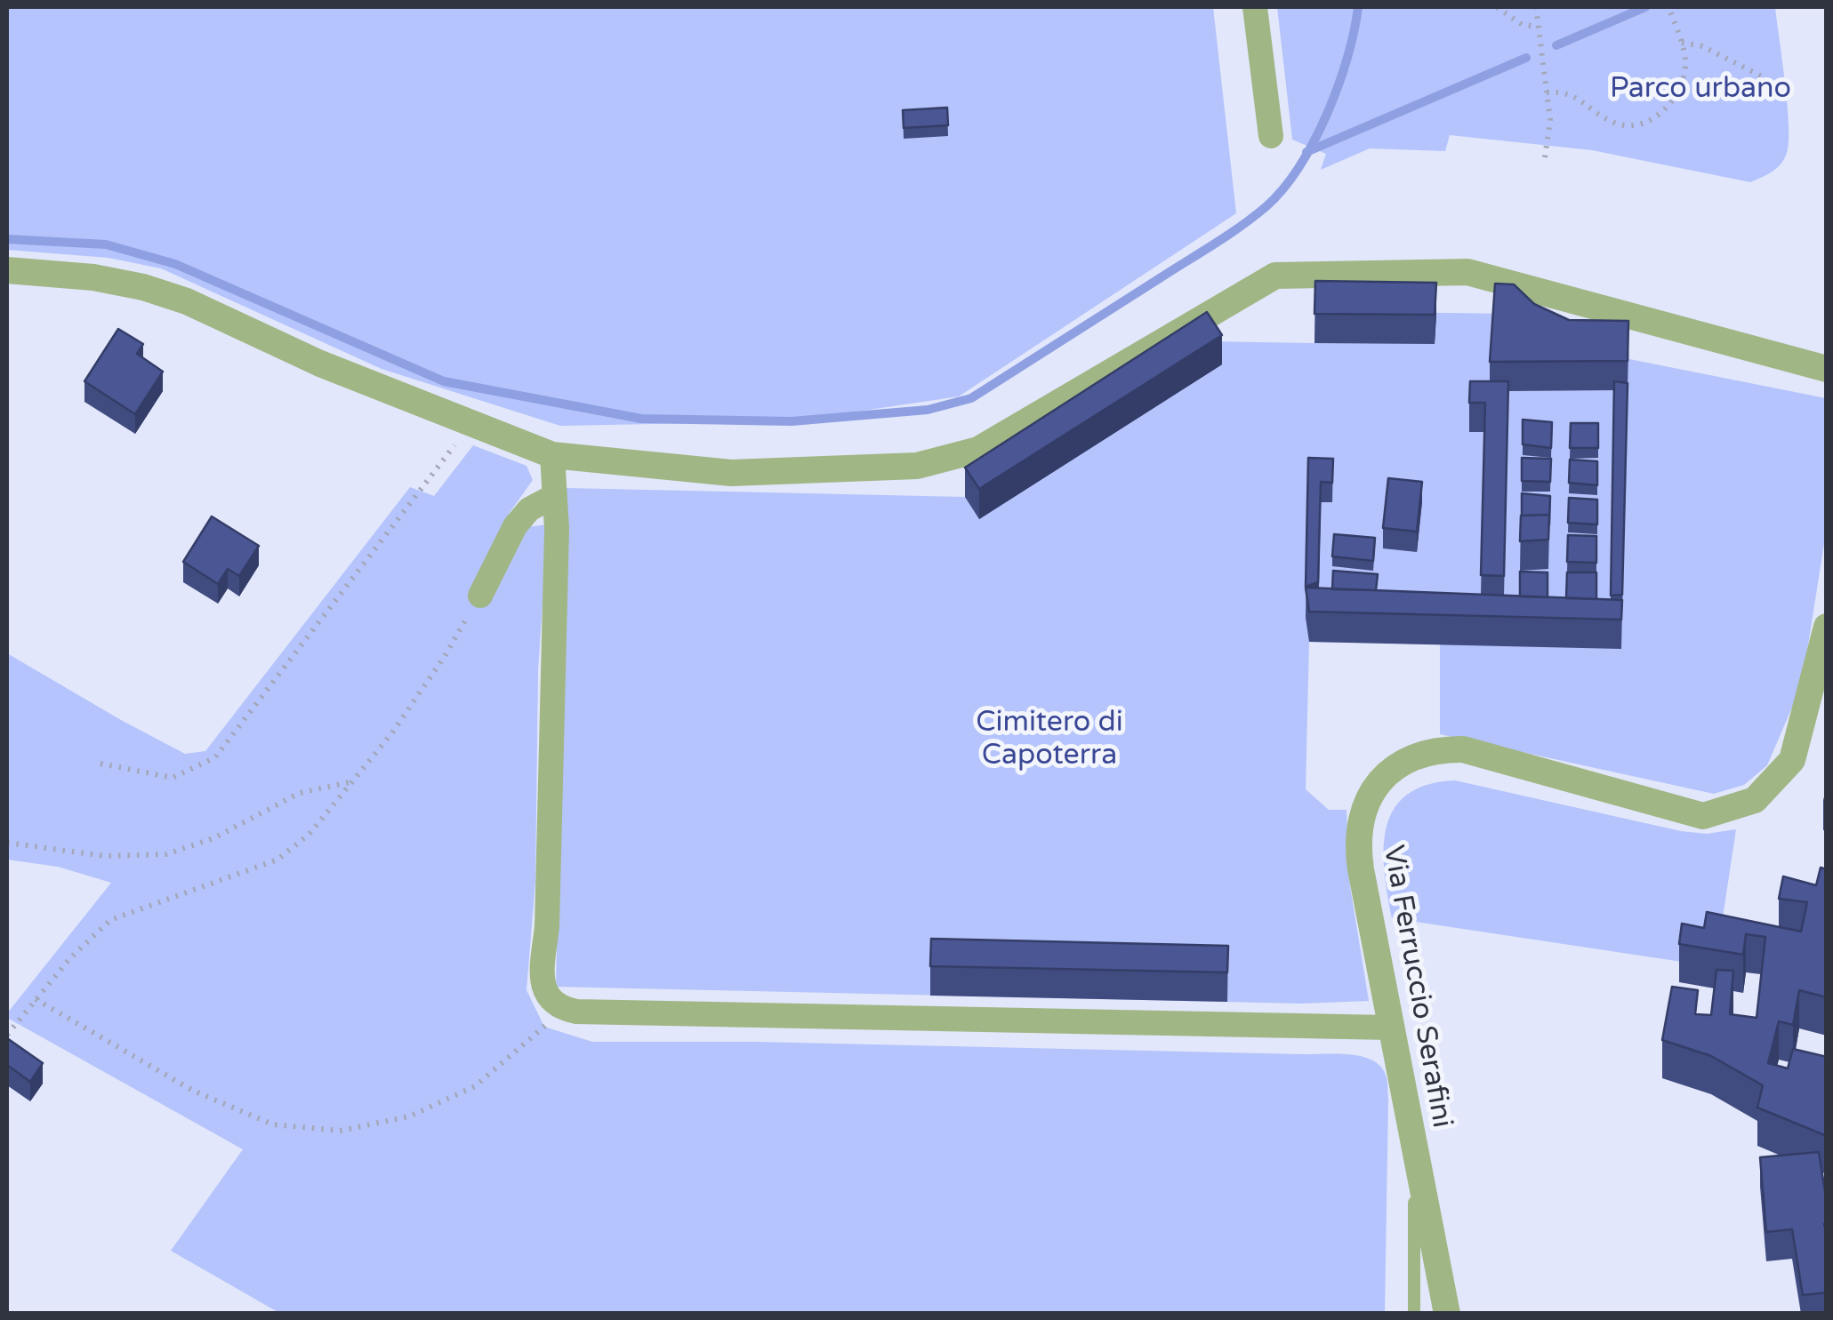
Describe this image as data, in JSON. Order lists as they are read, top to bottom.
{
  "streets": {
    "street": ["Via Ferruccio Serafini"]
  },
  "parks": ["Parco urbano", "Cimitero di Capoterra"]
}
